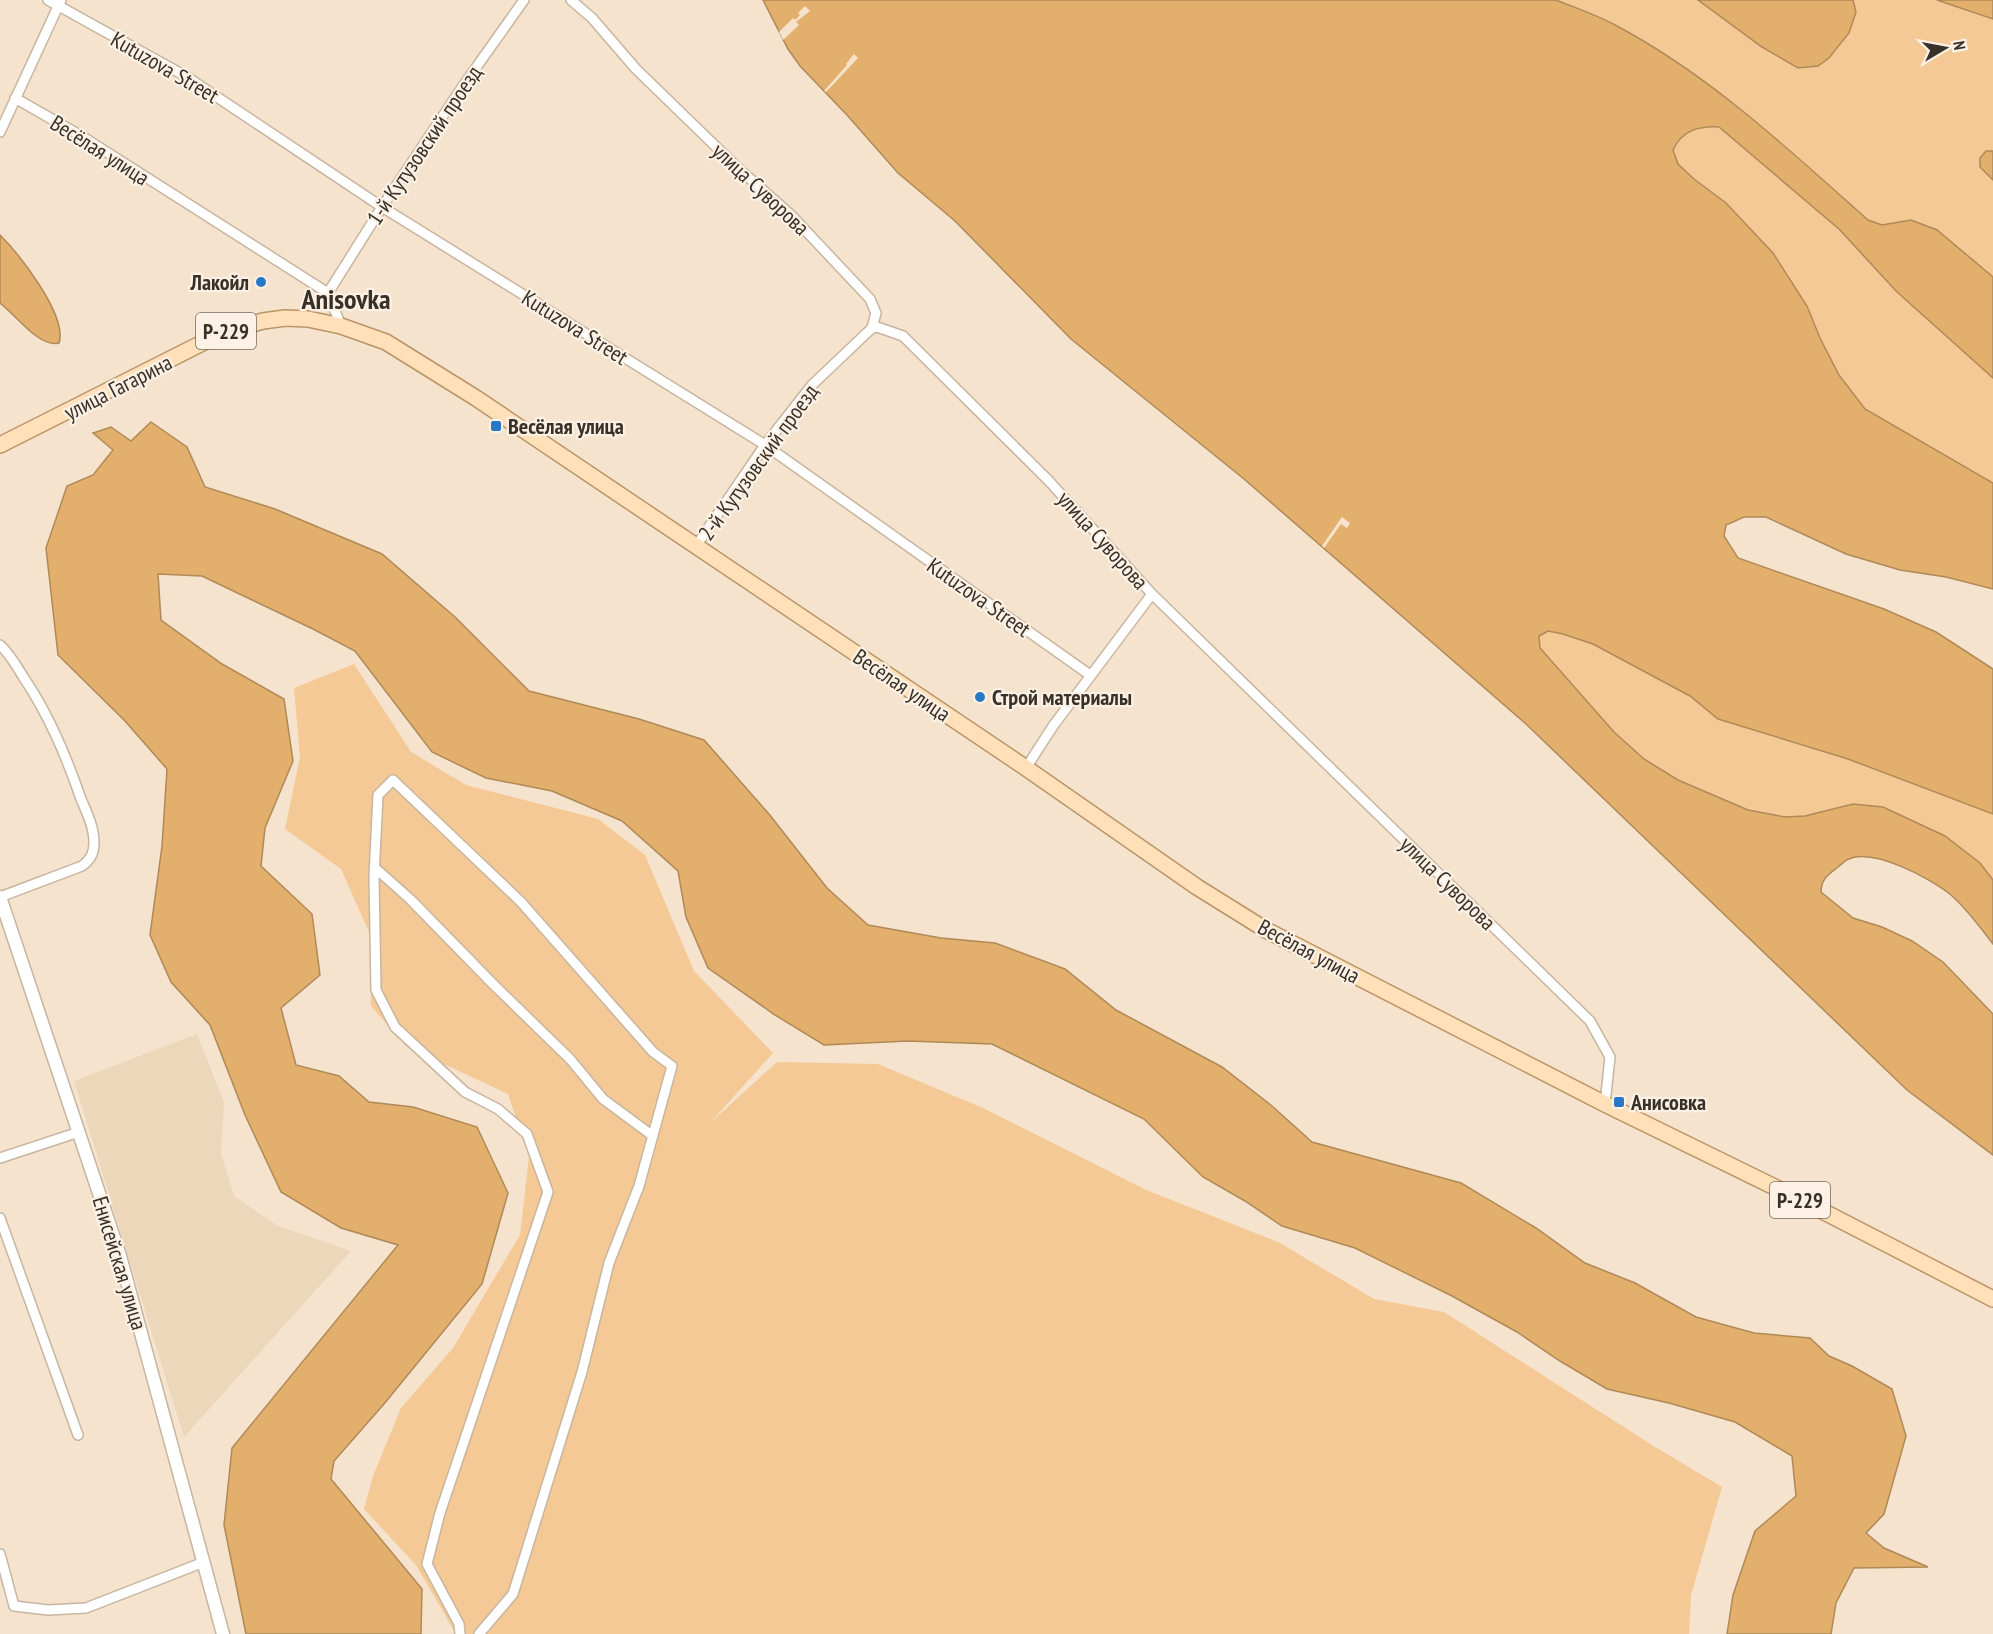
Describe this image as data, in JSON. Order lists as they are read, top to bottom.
{
  "streets": {
    "main road": ["Весёлая улица", "Р-229", "улица Гагарина"],
    "street": [
      "Kutuzova Street",
      "1-й Кутузовский проезд",
      "улица Суворова",
      "2-й Кутузовский проезд",
      "Енисейская улица"
    ]
  },
  "crossings": [
    ["Kutuzova Street", "1-й Кутузовский проезд"],
    ["Kutuzova Street", "2-й Кутузовский проезд"],
    ["1-й Кутузовский проезд", "Весёлая улица"],
    ["Весёлая улица", "улица Суворова"],
    ["Весёлая улица", "Р-229"],
    ["Весёлая улица", "улица Гагарина"],
    ["Весёлая улица", "2-й Кутузовский проезд"],
    ["улица Суворова", "Р-229"],
    ["улица Суворова", "2-й Кутузовский проезд"]
  ],
  "districts": ["Anisovka"],
  "places": {
    "other": ["Лакойл", "Строй материалы"],
    "transit": ["Весёлая улица", "Анисовка"]
  },
  "north": "right"
}
